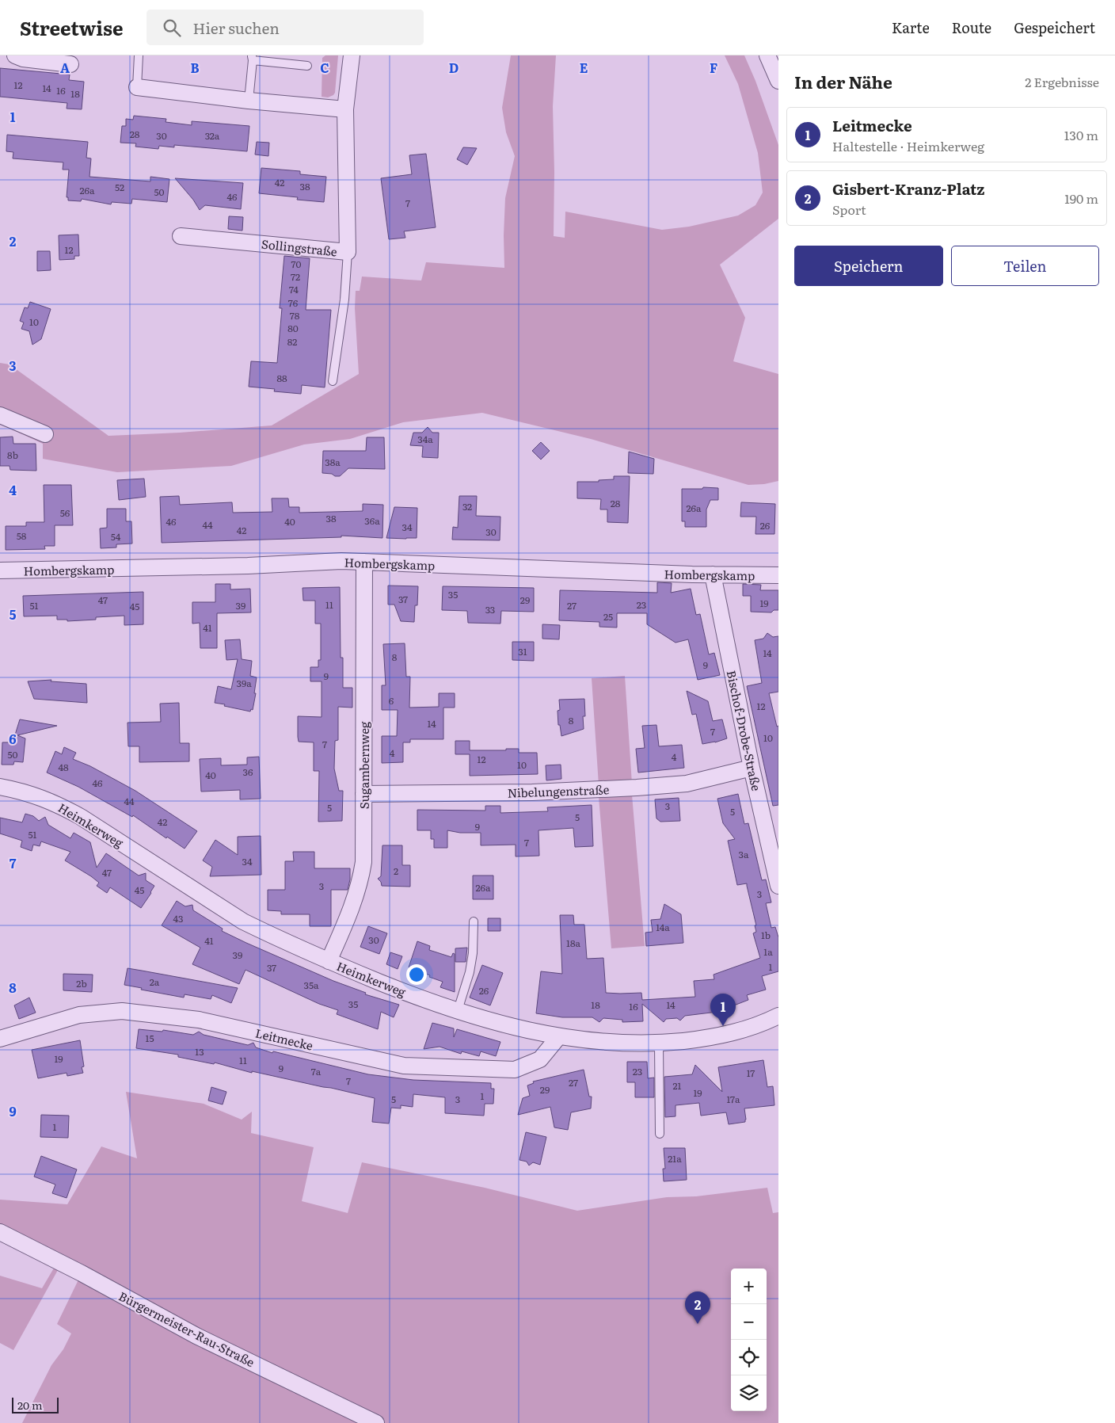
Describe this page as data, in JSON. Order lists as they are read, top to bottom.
{
  "streets": {
    "street": [
      "Sollingstraße",
      "Hombergskamp",
      "Bischof-Drobe-Straße",
      "Sugambernweg",
      "Nibelungenstraße",
      "Heimkerweg",
      "Leitmecke",
      "Bürgermeister-Rau-Straße"
    ]
  },
  "crossings": [
    ["Hombergskamp", "Bischof-Drobe-Straße"],
    ["Hombergskamp", "Sugambernweg"],
    ["Bischof-Drobe-Straße", "Nibelungenstraße"],
    ["Sugambernweg", "Nibelungenstraße"],
    ["Sugambernweg", "Heimkerweg"],
    ["Heimkerweg", "Leitmecke"]
  ],
  "house_numbers": [
    "12",
    "14",
    "16",
    "18",
    "28",
    "30",
    "32a",
    "42",
    "38",
    "52",
    "26a",
    "50",
    "46",
    "7",
    "12",
    "70",
    "72",
    "74",
    "76",
    "78",
    "10",
    "80",
    "82",
    "88",
    "34a",
    "8b",
    "38a",
    "28",
    "32",
    "26a",
    "56",
    "38",
    "36a",
    "46",
    "40",
    "44",
    "26",
    "34",
    "42",
    "30",
    "58",
    "54",
    "35",
    "37",
    "47",
    "29",
    "19",
    "11",
    "23",
    "51",
    "39",
    "27",
    "45",
    "33",
    "25",
    "41",
    "31",
    "14",
    "8",
    "9",
    "9",
    "39a",
    "6",
    "12",
    "8",
    "14",
    "7",
    "10",
    "7",
    "4",
    "50",
    "4",
    "12",
    "10",
    "48",
    "36",
    "40",
    "46",
    "44",
    "3",
    "5",
    "5",
    "5",
    "42",
    "9",
    "51",
    "7",
    "3a",
    "34",
    "2",
    "47",
    "3",
    "26a",
    "45",
    "3",
    "43",
    "14a",
    "1b",
    "30",
    "41",
    "18a",
    "1a",
    "39",
    "1",
    "37",
    "2a",
    "2b",
    "35a",
    "26",
    "35",
    "18",
    "14",
    "16",
    "15",
    "13",
    "19",
    "11",
    "9",
    "7a",
    "23",
    "17",
    "7",
    "27",
    "21",
    "29",
    "19",
    "1",
    "5",
    "3",
    "17a",
    "1",
    "21a"
  ],
  "scale_bar": "20 m",
  "page": {
    "header": "Streetwise",
    "search": "Hier suchen",
    "nav": ["Karte", "Route", "Gespeichert"],
    "heading": ["In der Nähe", "2 Ergebnisse"],
    "list": [
      {
        "mark": "1",
        "name": "Leitmecke",
        "note": "Haltestelle · Heimkerweg",
        "value": "130 m"
      },
      {
        "mark": "2",
        "name": "Gisbert-Kranz-Platz",
        "note": "Sport",
        "value": "190 m"
      }
    ],
    "buttons": ["Speichern", "Teilen"],
    "pins": ["1", "2"],
    "map_buttons": ["+", "−"],
    "scale": "20 m"
  },
  "grid": {
    "columns": [
      "A",
      "B",
      "C",
      "D",
      "E",
      "F"
    ],
    "rows": [
      "1",
      "2",
      "3",
      "4",
      "5",
      "6",
      "7",
      "8",
      "9"
    ]
  }
}
